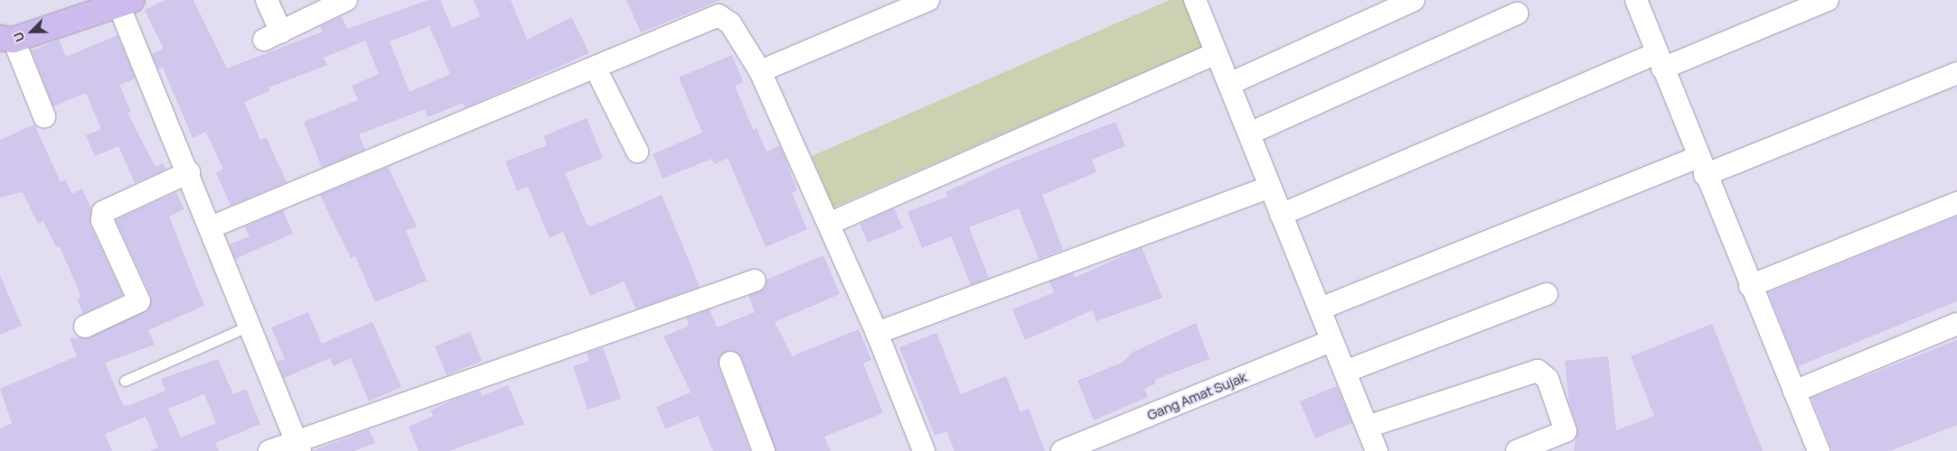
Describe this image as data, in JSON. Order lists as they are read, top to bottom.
{
  "streets": {
    "street": ["Gang Amat Sujak"]
  },
  "north": "bottom left"
}
